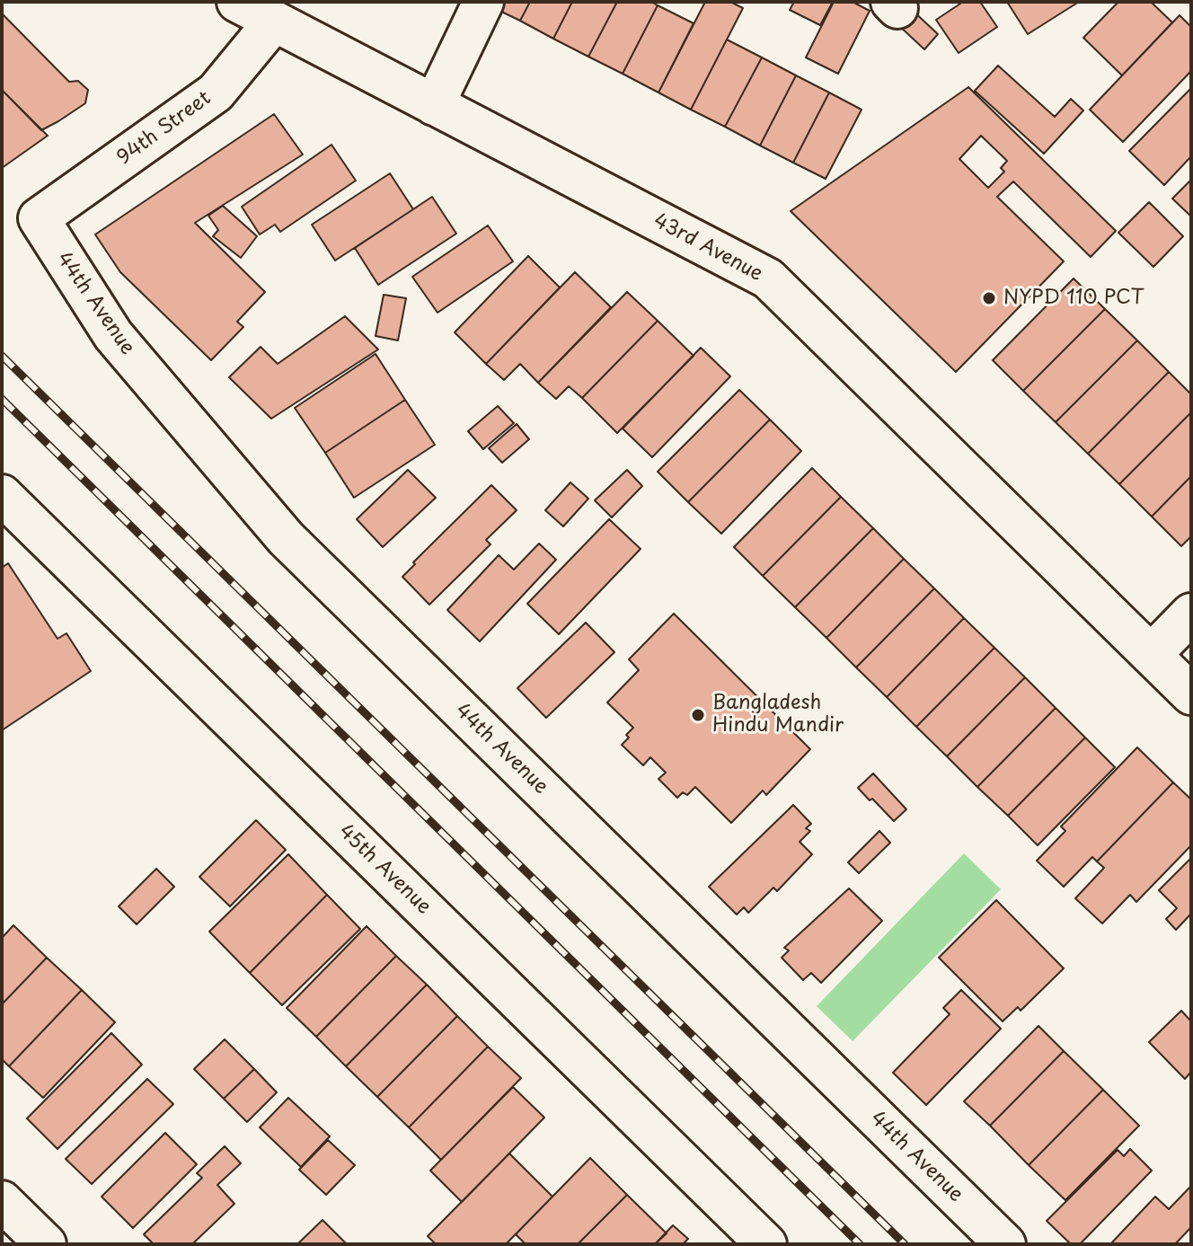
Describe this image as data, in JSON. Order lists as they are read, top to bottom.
{
  "streets": {
    "street": [
      "94th Street",
      "43rd Avenue",
      "44th Avenue",
      "45th Avenue"
    ]
  },
  "crossings": [
    ["94th Street", "43rd Avenue"],
    ["94th Street", "44th Avenue"]
  ],
  "places": ["NYPD 110 PCT", "Bangladesh Hindu Mandir"]
}
